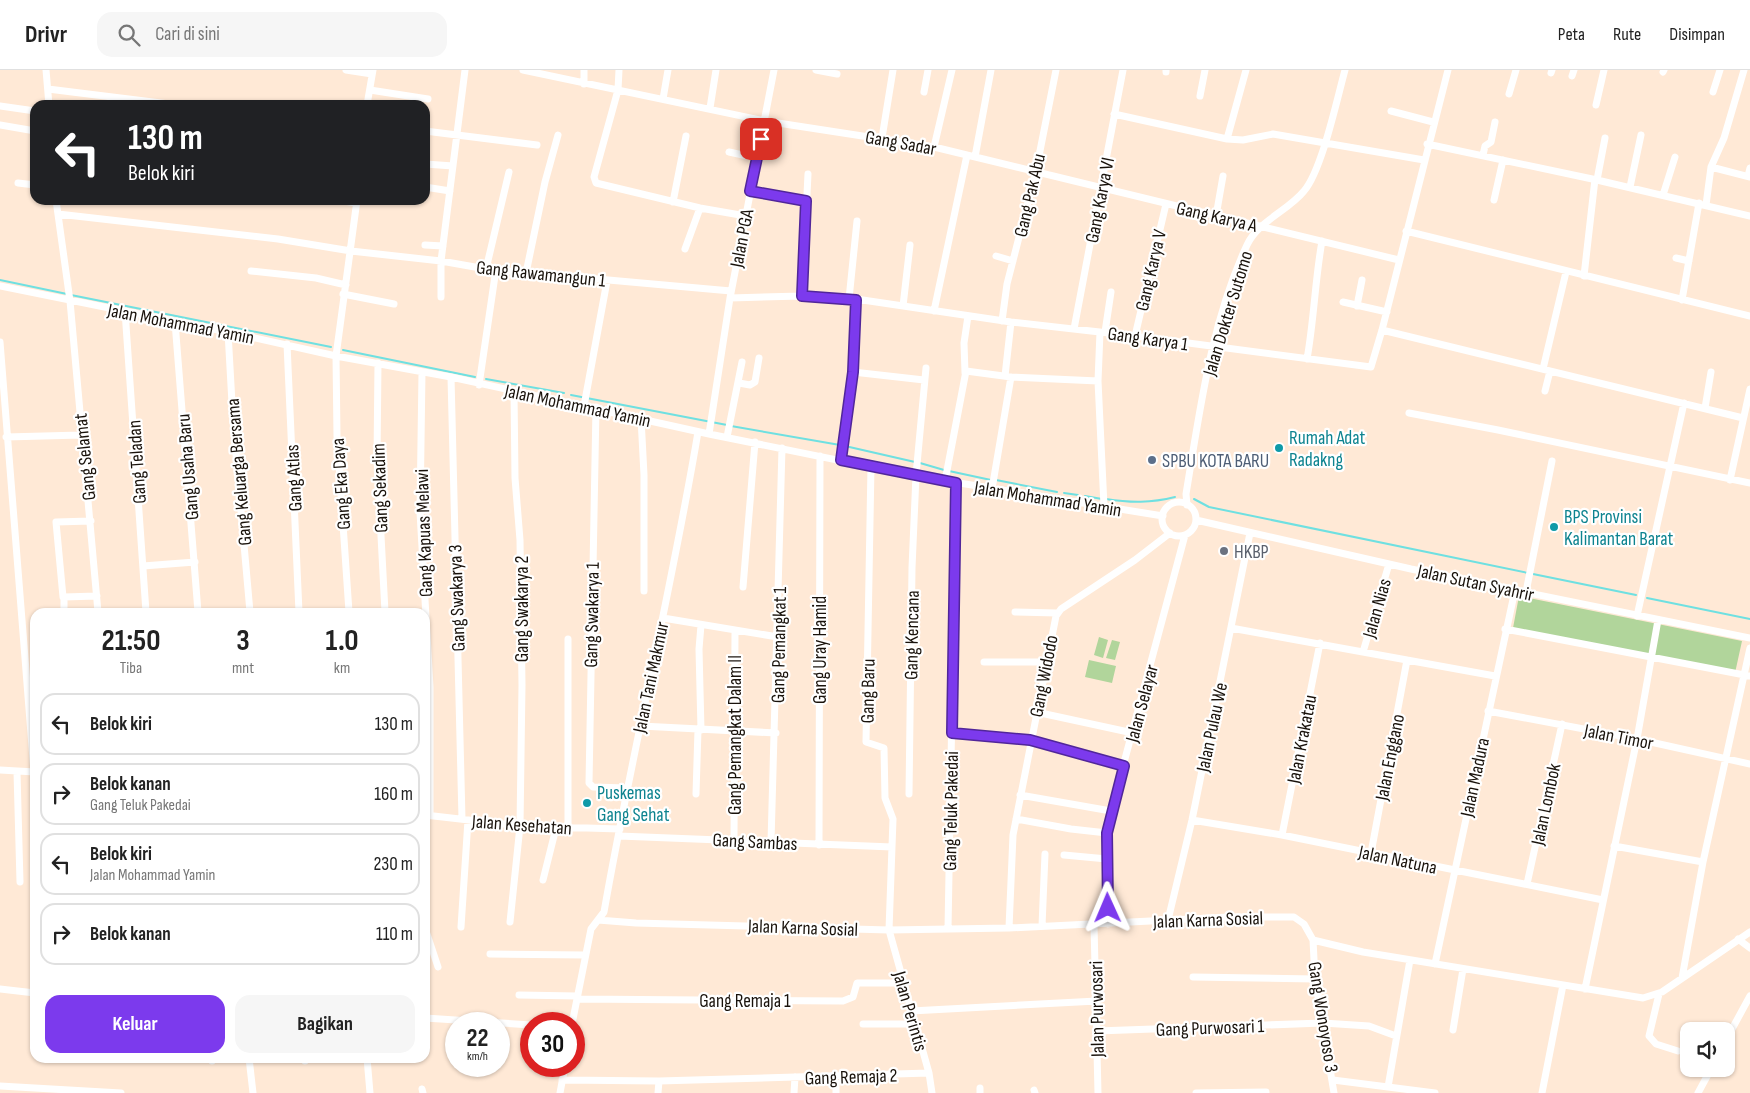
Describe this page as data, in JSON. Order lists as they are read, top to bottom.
{
  "streets": {
    "street": [
      "Gang Sadar",
      "Gang Pak Abu",
      "Gang Karya VI",
      "Gang Karya A",
      "Jalan PGA",
      "Gang Karya V",
      "Gang Rawamangun 1",
      "Jalan Dokter Sutomo",
      "Jalan Mohammad Yamin",
      "Gang Karya 1",
      "Gang Selamat",
      "Gang Teladan",
      "Gang Usaha Baru",
      "Gang Keluarga Bersama",
      "Gang Atlas",
      "Gang Eka Daya",
      "Gang Sekadim",
      "Gang Kapuas Melawi",
      "Jalan Sutan Syahrir",
      "Gang Swakarya 3",
      "Jalan Nias",
      "Gang Swakarya 2",
      "Gang Swakarya 1",
      "Gang Kencana",
      "Gang Pemangkat 1",
      "Gang Uray Hamid",
      "Gang Widodo",
      "Jalan Tani Makmur",
      "Gang Baru",
      "Jalan Selayar",
      "Jalan Pulau We",
      "Gang Pemangkat Dalam II",
      "Jalan Timor",
      "Jalan Krakatau",
      "Jalan Enggano",
      "Jalan Madura",
      "Jalan Lombok",
      "Gang Teluk Pakedai",
      "Jalan Kesehatan",
      "Gang Sambas",
      "Jalan Natuna",
      "Jalan Karna Sosial",
      "Gang Remaja 1",
      "Jalan Purwosari",
      "Jalan Perintis",
      "Gang Wonoyoso 3",
      "Gang Purwosari 1",
      "Gang Remaja 2"
    ]
  },
  "crossings": [
    ["Gang Sadar", "Gang Pak Abu"],
    ["Gang Sadar", "Gang Karya A"],
    ["Gang Sadar", "Jalan PGA"],
    ["Gang Pak Abu", "Gang Karya A"],
    ["Gang Pak Abu", "Gang Karya 1"],
    ["Gang Karya VI", "Gang Karya A"],
    ["Gang Karya VI", "Gang Karya 1"],
    ["Gang Karya A", "Gang Karya V"],
    ["Gang Karya A", "Jalan Dokter Sutomo"],
    ["Gang Karya A", "Gang Karya 1"],
    ["Jalan PGA", "Gang Rawamangun 1"],
    ["Jalan PGA", "Jalan Mohammad Yamin"],
    ["Gang Karya V", "Gang Karya 1"],
    ["Gang Rawamangun 1", "Gang Karya 1"],
    ["Gang Rawamangun 1", "Gang Selamat"],
    ["Gang Rawamangun 1", "Gang Eka Daya"],
    ["Jalan Dokter Sutomo", "Jalan Mohammad Yamin"],
    ["Jalan Dokter Sutomo", "Gang Karya 1"],
    ["Jalan Dokter Sutomo", "Jalan Sutan Syahrir"],
    ["Jalan Dokter Sutomo", "Gang Widodo"],
    ["Jalan Dokter Sutomo", "Jalan Selayar"],
    ["Jalan Mohammad Yamin", "Gang Selamat"],
    ["Jalan Mohammad Yamin", "Gang Teladan"],
    ["Jalan Mohammad Yamin", "Gang Usaha Baru"],
    ["Jalan Mohammad Yamin", "Gang Keluarga Bersama"],
    ["Jalan Mohammad Yamin", "Gang Atlas"],
    ["Jalan Mohammad Yamin", "Gang Eka Daya"],
    ["Jalan Mohammad Yamin", "Gang Sekadim"],
    ["Jalan Mohammad Yamin", "Gang Kapuas Melawi"],
    ["Jalan Mohammad Yamin", "Jalan Sutan Syahrir"],
    ["Jalan Mohammad Yamin", "Gang Swakarya 3"],
    ["Jalan Mohammad Yamin", "Gang Swakarya 2"],
    ["Jalan Mohammad Yamin", "Gang Swakarya 1"],
    ["Jalan Mohammad Yamin", "Gang Kencana"],
    ["Jalan Mohammad Yamin", "Gang Pemangkat 1"],
    ["Jalan Mohammad Yamin", "Gang Uray Hamid"],
    ["Jalan Mohammad Yamin", "Gang Widodo"],
    ["Jalan Mohammad Yamin", "Jalan Tani Makmur"],
    ["Jalan Mohammad Yamin", "Gang Baru"],
    ["Jalan Mohammad Yamin", "Jalan Selayar"],
    ["Jalan Mohammad Yamin", "Gang Teluk Pakedai"],
    ["Jalan Sutan Syahrir", "Jalan Nias"],
    ["Jalan Sutan Syahrir", "Gang Widodo"],
    ["Jalan Sutan Syahrir", "Jalan Selayar"],
    ["Jalan Sutan Syahrir", "Jalan Pulau We"],
    ["Jalan Sutan Syahrir", "Jalan Madura"],
    ["Gang Swakarya 3", "Jalan Kesehatan"],
    ["Gang Swakarya 2", "Jalan Kesehatan"],
    ["Gang Swakarya 1", "Jalan Tani Makmur"],
    ["Gang Pemangkat 1", "Gang Sambas"],
    ["Gang Uray Hamid", "Gang Sambas"],
    ["Gang Widodo", "Jalan Selayar"],
    ["Gang Widodo", "Jalan Karna Sosial"],
    ["Jalan Tani Makmur", "Jalan Kesehatan"],
    ["Jalan Tani Makmur", "Gang Sambas"],
    ["Jalan Tani Makmur", "Jalan Karna Sosial"],
    ["Jalan Tani Makmur", "Gang Remaja 1"],
    ["Gang Baru", "Gang Sambas"],
    ["Gang Baru", "Jalan Karna Sosial"],
    ["Gang Baru", "Jalan Perintis"],
    ["Jalan Selayar", "Jalan Karna Sosial"],
    ["Jalan Pulau We", "Jalan Natuna"],
    ["Jalan Pulau We", "Jalan Karna Sosial"],
    ["Gang Pemangkat Dalam II", "Gang Sambas"],
    ["Jalan Timor", "Jalan Madura"],
    ["Jalan Timor", "Jalan Lombok"],
    ["Jalan Krakatau", "Jalan Natuna"],
    ["Jalan Enggano", "Jalan Natuna"],
    ["Jalan Madura", "Jalan Natuna"],
    ["Jalan Lombok", "Jalan Natuna"],
    ["Gang Teluk Pakedai", "Jalan Karna Sosial"],
    ["Jalan Kesehatan", "Gang Sambas"],
    ["Jalan Karna Sosial", "Jalan Purwosari"],
    ["Jalan Karna Sosial", "Jalan Perintis"],
    ["Jalan Karna Sosial", "Gang Wonoyoso 3"],
    ["Gang Remaja 1", "Jalan Perintis"],
    ["Jalan Purwosari", "Gang Purwosari 1"],
    ["Jalan Perintis", "Gang Remaja 2"],
    ["Gang Wonoyoso 3", "Gang Purwosari 1"]
  ],
  "places": [
    "Rumah Adat Radakng",
    "SPBU KOTA BARU",
    "BPS Provinsi Kalimantan Barat",
    "HKBP",
    "Puskemas Gang Sehat"
  ],
  "page": {
    "header": "Drivr",
    "search": "Cari di sini",
    "nav": ["Peta", "Rute", "Disimpan"],
    "turn": ["130 m", "Belok kiri"],
    "eta": [
      "21:50",
      "Tiba",
      "3",
      "mnt",
      "1.0",
      "km"
    ],
    "list": [
      {
        "name": "Belok kiri",
        "value": "130 m"
      },
      {
        "name": "Belok kanan",
        "note": "Gang Teluk Pakedai",
        "value": "160 m"
      },
      {
        "name": "Belok kiri",
        "note": "Jalan Mohammad Yamin",
        "value": "230 m"
      },
      {
        "name": "Belok kanan",
        "value": "110 m"
      }
    ],
    "buttons": ["Keluar", "Bagikan"],
    "speed": "22 km/h",
    "limit": "30"
  }
}
